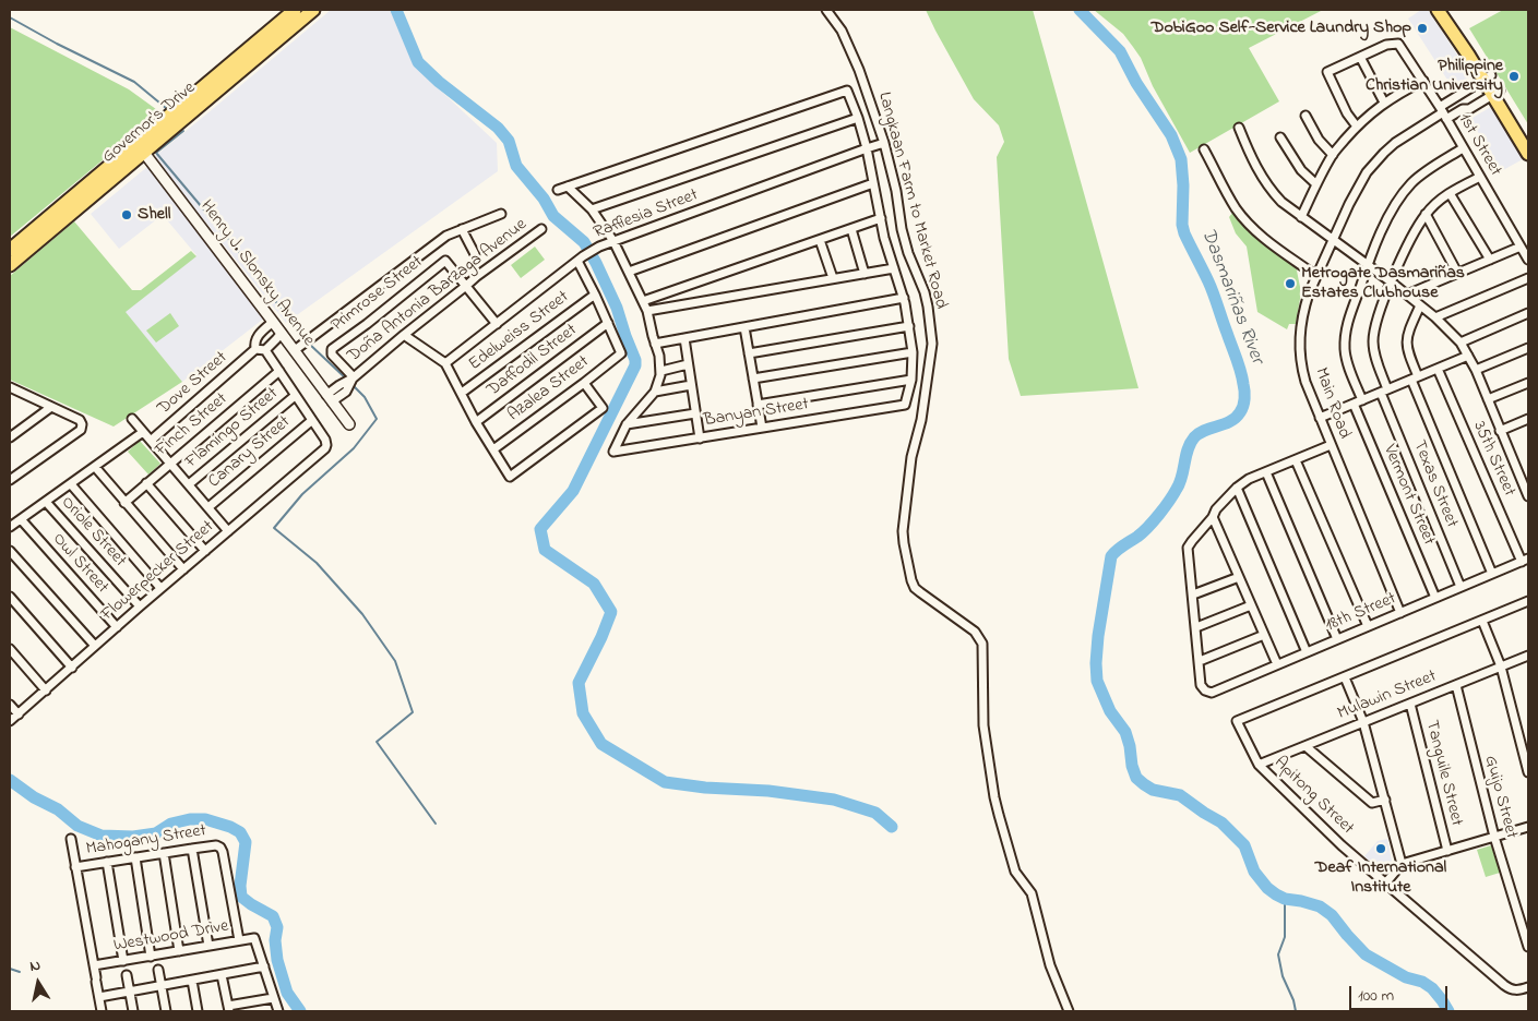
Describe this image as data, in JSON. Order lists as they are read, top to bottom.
{
  "streets": {
    "main road": ["Governor's Drive"],
    "street": [
      "1st Street",
      "Langkaan Farm to Market Road",
      "Rafflesia Street",
      "Henry J. Slonsky Avenue",
      "Doña Antonia Barzaga Avenue",
      "Primrose Street",
      "Edelweiss Street",
      "Daffodil Street",
      "Dove Street",
      "Azalea Street",
      "Main Road",
      "Banyan Street",
      "Finch Street",
      "Flamingo Street",
      "Canary Street",
      "35th Street",
      "Texas Street",
      "Vermont Street",
      "Oriole Street",
      "Owl Street",
      "Flowerpecker Street",
      "18th Street",
      "Mulawin Street",
      "Tanguile Street",
      "Apitong Street",
      "Guijo Street",
      "Mahogany Street",
      "Westwood Drive"
    ]
  },
  "crossings": [
    ["Governor's Drive", "Henry J. Slonsky Avenue"],
    ["1st Street", "Main Road"],
    ["1st Street", "Texas Street"],
    ["Langkaan Farm to Market Road", "Rafflesia Street"],
    ["Henry J. Slonsky Avenue", "Doña Antonia Barzaga Avenue"],
    ["Henry J. Slonsky Avenue", "Dove Street"],
    ["Doña Antonia Barzaga Avenue", "Primrose Street"],
    ["Daffodil Street", "Azalea Street"],
    ["Main Road", "18th Street"],
    ["Canary Street", "Flowerpecker Street"],
    ["35th Street", "18th Street"],
    ["Texas Street", "18th Street"],
    ["Vermont Street", "18th Street"],
    ["Oriole Street", "Flowerpecker Street"],
    ["Owl Street", "Flowerpecker Street"],
    ["Mulawin Street", "Tanguile Street"],
    ["Mulawin Street", "Apitong Street"],
    ["Mulawin Street", "Guijo Street"],
    ["Mahogany Street", "Westwood Drive"]
  ],
  "water": ["Dasmariñas River"],
  "places": [
    "DobiGoo Self-Service Laundry Shop",
    "Philippine Christian University",
    "Shell",
    "Metrogate Dasmariñas Estates Clubhouse",
    "Deaf International Institute"
  ],
  "scale_bar": "100 m",
  "north": "top"
}
